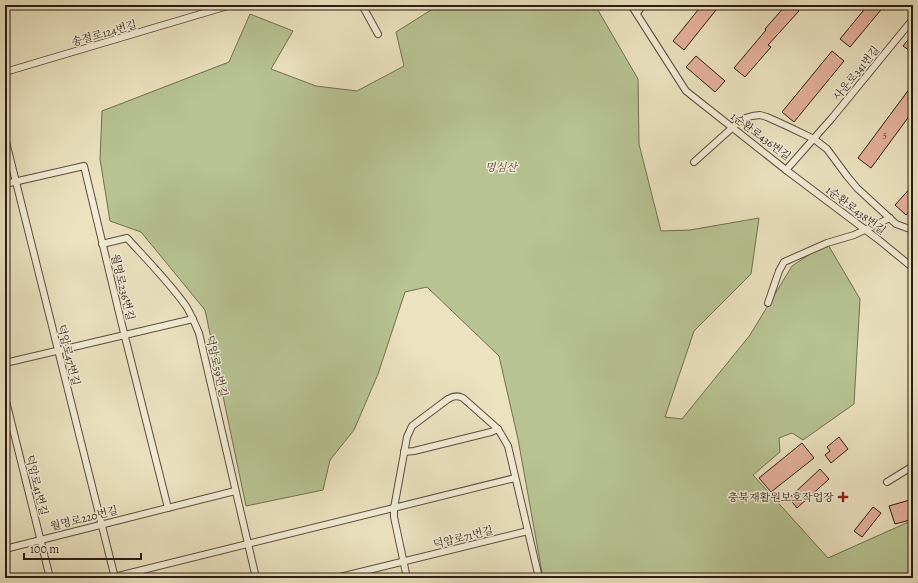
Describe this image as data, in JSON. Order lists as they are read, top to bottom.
{
  "streets": {
    "street": [
      "송절로124번길",
      "사운로341번길",
      "1순환로436번길",
      "1순환로438번길",
      "월명로236번길",
      "덕암로47번길",
      "덕암로59번길",
      "덕암로41번길",
      "월명로220번길",
      "덕암로71번길"
    ]
  },
  "crossings": [
    ["사운로341번길", "1순환로436번길"],
    ["1순환로436번길", "1순환로438번길"],
    ["월명로236번길", "덕암로47번길"],
    ["월명로236번길", "덕암로59번길"],
    ["월명로236번길", "월명로220번길"],
    ["덕암로47번길", "덕암로59번길"],
    ["덕암로47번길", "월명로220번길"],
    ["덕암로59번길", "월명로220번길"],
    ["덕암로41번길", "월명로220번길"]
  ],
  "parks": ["명심산"],
  "places": {
    "health": ["충북재활원보호작업장"]
  },
  "house_numbers": ["5"],
  "scale_bar": "100 m"
}
